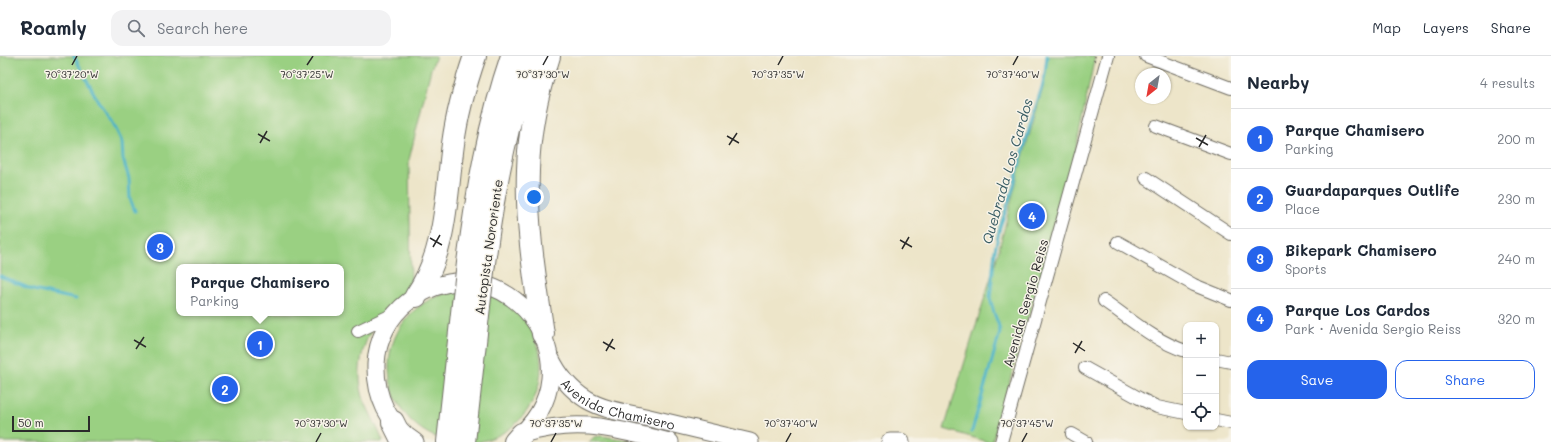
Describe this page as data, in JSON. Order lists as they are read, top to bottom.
{
  "streets": {
    "highway": ["Autopista Nororiente"],
    "street": ["Avenida Sergio Reiss", "Avenida Chamisero"]
  },
  "water": ["Quebrada Los Cardos"],
  "scale_bar": "50 m",
  "north": "bottom left",
  "page": {
    "header": "Roamly",
    "search": "Search here",
    "nav": ["Map", "Layers", "Share"],
    "heading": ["Nearby", "4 results"],
    "list": [
      {
        "mark": "1",
        "name": "Parque Chamisero",
        "note": "Parking",
        "value": "200 m"
      },
      {
        "mark": "2",
        "name": "Guardaparques Outlife",
        "note": "Place",
        "value": "230 m"
      },
      {
        "mark": "3",
        "name": "Bikepark Chamisero",
        "note": "Sports",
        "value": "240 m"
      },
      {
        "mark": "4",
        "name": "Parque Los Cardos",
        "note": "Park · Avenida Sergio Reiss",
        "value": "320 m"
      }
    ],
    "pins": [
      "4",
      "3",
      "1",
      "2"
    ],
    "popup": ["Parque Chamisero", "Parking"],
    "map_buttons": ["+", "−"],
    "buttons": ["Save", "Share"],
    "scale": "50 m"
  },
  "coordinates": [
    "70°37'35\"W",
    "70°37'20\"W",
    "70°37'25\"W",
    "70°37'30\"W",
    "70°37'40\"W",
    "70°37'45\"W"
  ]
}
